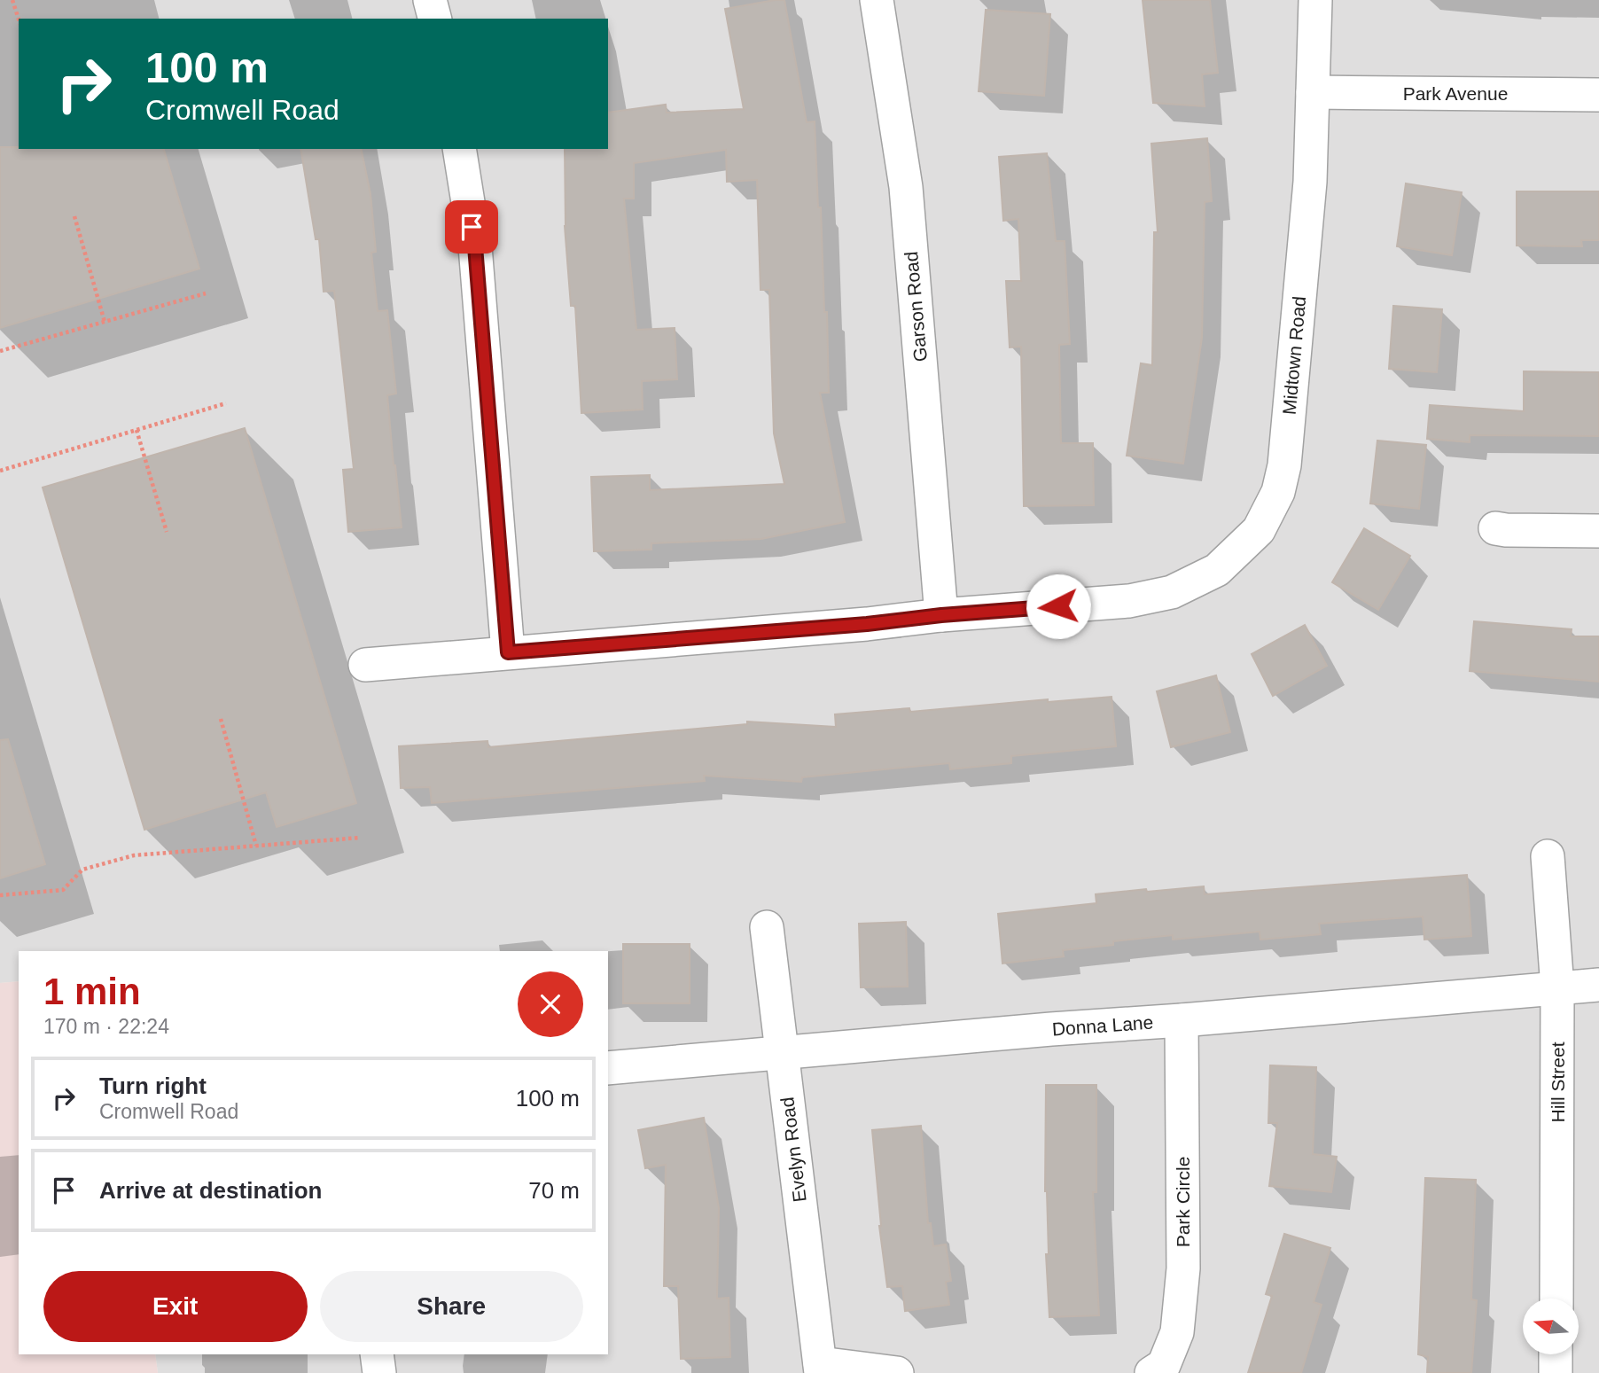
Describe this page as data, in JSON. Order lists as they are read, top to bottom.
{
  "streets": {
    "street": [
      "Park Avenue",
      "Garson Road",
      "Midtown Road",
      "Donna Lane",
      "Hill Street",
      "Evelyn Road",
      "Park Circle"
    ]
  },
  "crossings": [
    ["Park Avenue", "Midtown Road"],
    ["Garson Road", "Midtown Road"],
    ["Donna Lane", "Hill Street"],
    ["Donna Lane", "Evelyn Road"],
    ["Donna Lane", "Park Circle"]
  ],
  "north": "left",
  "page": {
    "turn": ["100 m", "Cromwell Road"],
    "heading": ["1 min", "170 m · 22:24"],
    "list": [
      {
        "name": "Turn right",
        "note": "Cromwell Road",
        "value": "100 m"
      },
      {
        "name": "Arrive at destination",
        "value": "70 m"
      }
    ],
    "buttons": ["Exit", "Share"]
  }
}
